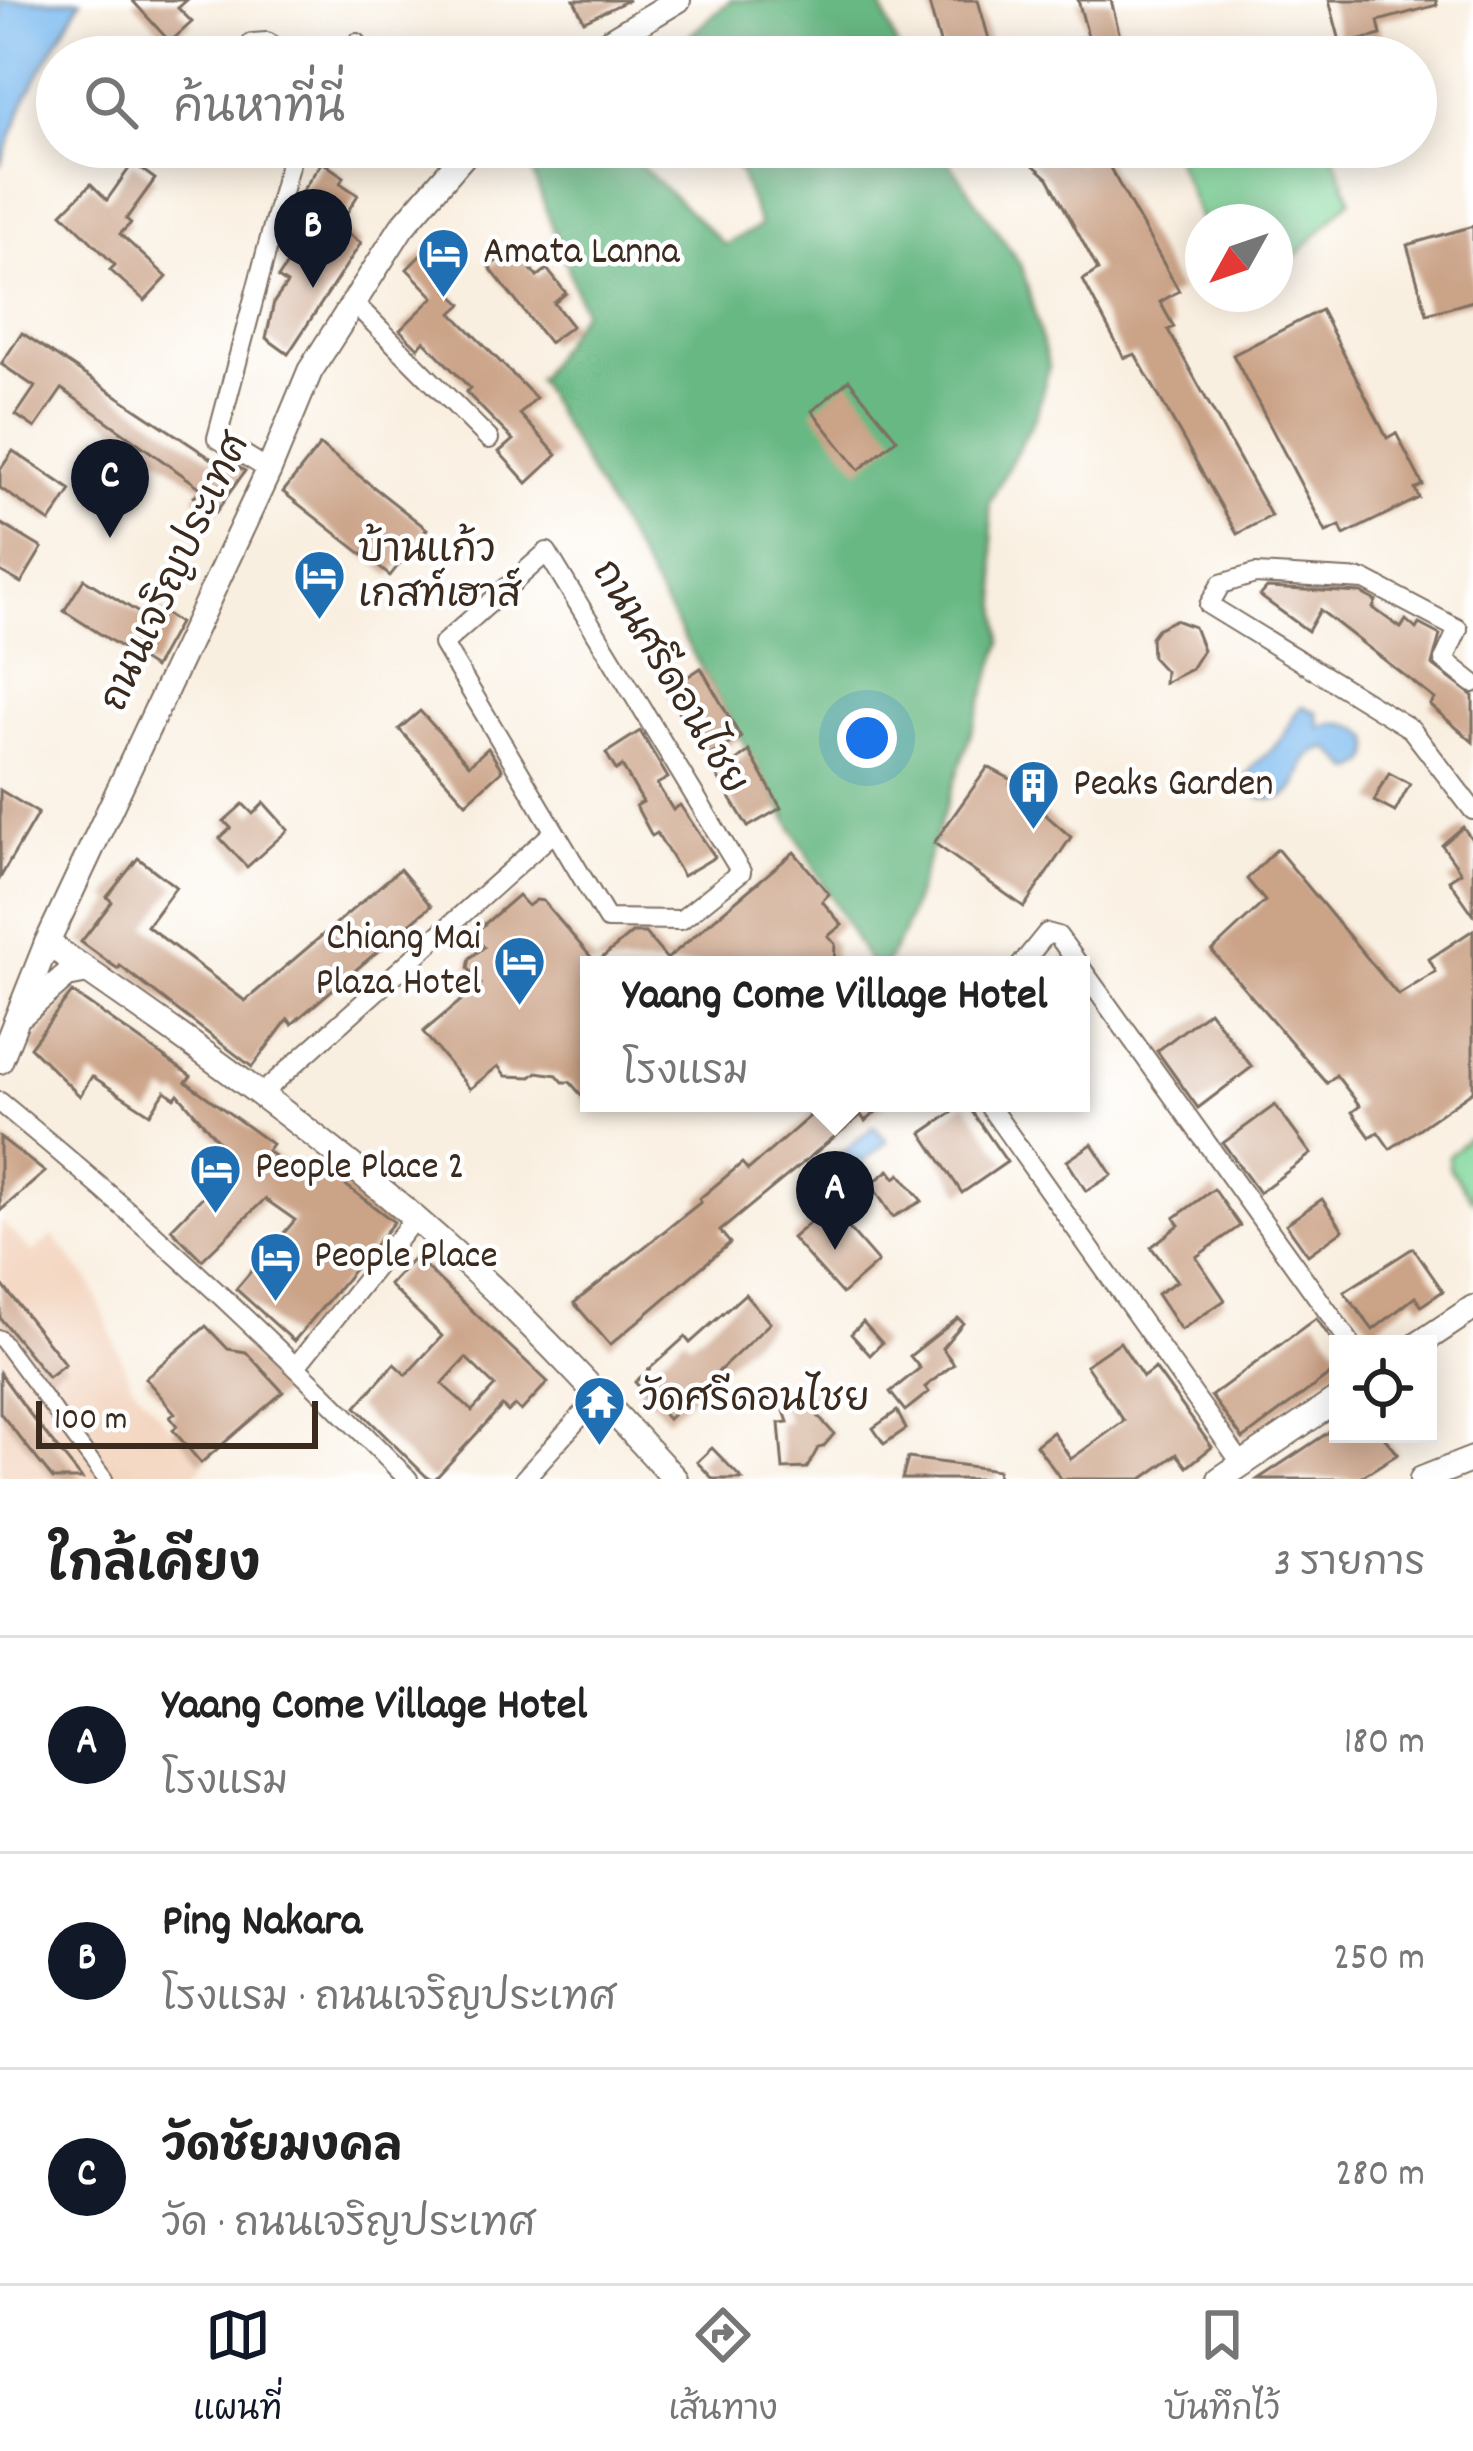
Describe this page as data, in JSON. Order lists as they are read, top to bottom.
{
  "streets": {
    "street": ["ถนนเจริญประเทศ", "ถนนศรีดอนไชย"]
  },
  "places": {
    "hotel": [
      "Amata Lanna",
      "บ้านแก้ว เกสท์เฮาส์",
      "Chiang Mai Plaza Hotel",
      "People Place 2",
      "People Place"
    ],
    "building": ["Peaks Garden"],
    "temple": ["วัดศรีดอนไชย"]
  },
  "scale_bar": "100 m",
  "north": "bottom left",
  "page": {
    "search": "ค้นหาที่นี่",
    "pins": ["B", "C", "A"],
    "popup": ["Yaang Come Village Hotel", "โรงแรม"],
    "scale": "100 m",
    "heading": ["ใกล้เคียง", "3 รายการ"],
    "list": [
      {
        "mark": "A",
        "name": "Yaang Come Village Hotel",
        "note": "โรงแรม",
        "value": "180 m"
      },
      {
        "mark": "B",
        "name": "Ping Nakara",
        "note": "โรงแรม · ถนนเจริญประเทศ",
        "value": "250 m"
      },
      {
        "mark": "C",
        "name": "วัดชัยมงคล",
        "note": "วัด · ถนนเจริญประเทศ",
        "value": "280 m"
      }
    ],
    "nav": ["แผนที่", "เส้นทาง", "บันทึกไว้"]
  }
}
